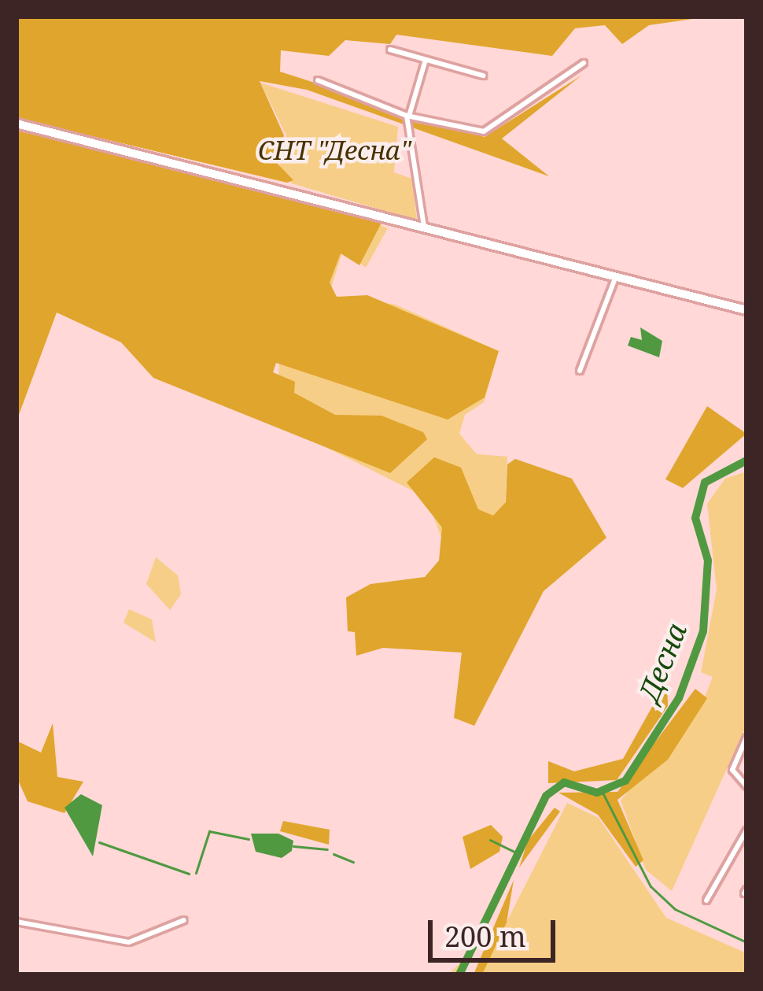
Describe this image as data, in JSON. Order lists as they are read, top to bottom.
{
  "water": ["Десна"],
  "parks": ["СНТ \"Десна\""],
  "scale_bar": "200 m"
}
